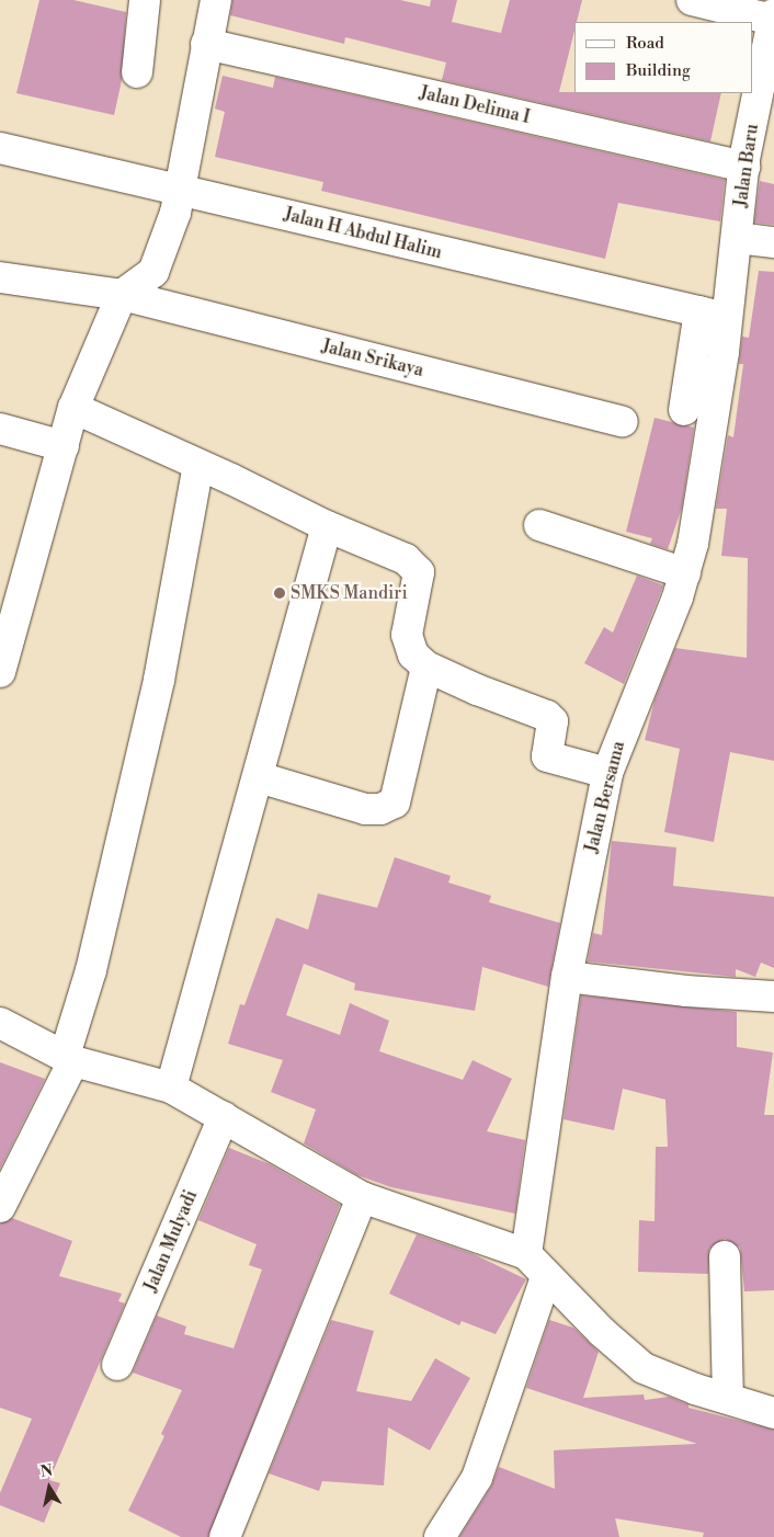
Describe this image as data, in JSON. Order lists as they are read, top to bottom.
{
  "streets": {
    "street": [
      "Jalan Delima I",
      "Jalan Baru",
      "Jalan H Abdul Halim",
      "Jalan Srikaya",
      "Jalan Bersama",
      "Jalan Mulyadi"
    ]
  },
  "crossings": [
    ["Jalan Delima I", "Jalan Baru"],
    ["Jalan Baru", "Jalan H Abdul Halim"],
    ["Jalan Baru", "Jalan Bersama"],
    ["Jalan H Abdul Halim", "Jalan Bersama"]
  ],
  "places": ["SMKS Mandiri"],
  "legend": ["Road", "Building"],
  "north": "top"
}
